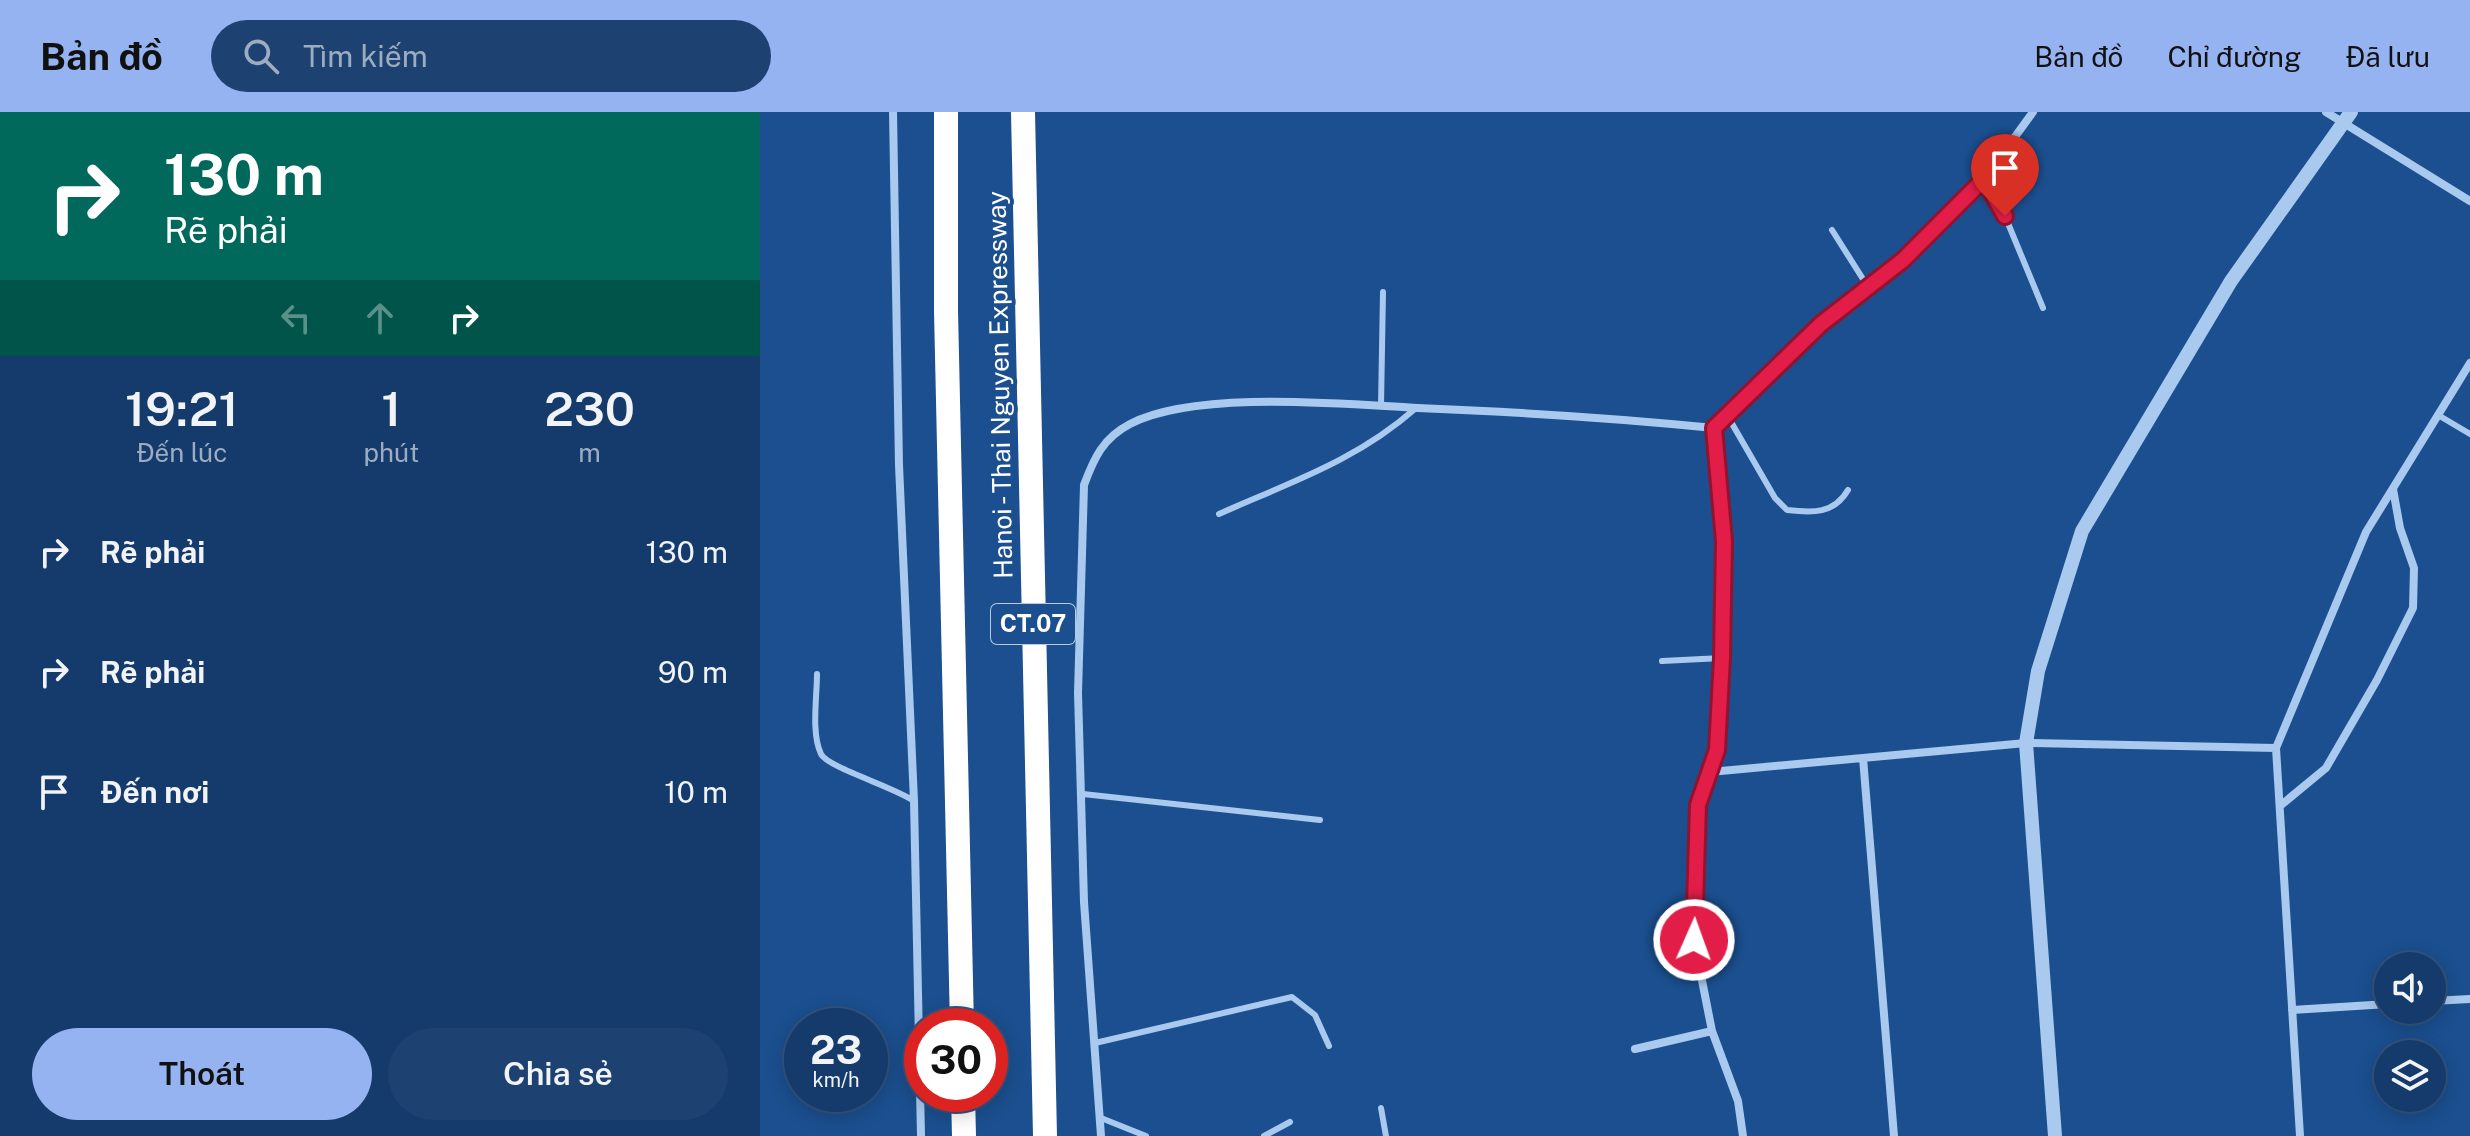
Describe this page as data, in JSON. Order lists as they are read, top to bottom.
{
  "streets": {
    "highway": ["Hanoi - Thai Nguyen Expressway", "CT.07"]
  },
  "page": {
    "header": "Bản đồ",
    "search": "Tìm kiếm",
    "nav": ["Bản đồ", "Chỉ đường", "Đã lưu"],
    "turn": ["130 m", "Rẽ phải"],
    "eta": [
      "19:21",
      "Đến lúc",
      "1",
      "phút",
      "230",
      "m"
    ],
    "list": [
      {
        "name": "Rẽ phải",
        "value": "130 m"
      },
      {
        "name": "Rẽ phải",
        "value": "90 m"
      },
      {
        "name": "Đến nơi",
        "value": "10 m"
      }
    ],
    "speed": "23 km/h",
    "limit": "30",
    "buttons": ["Thoát", "Chia sẻ"]
  }
}
